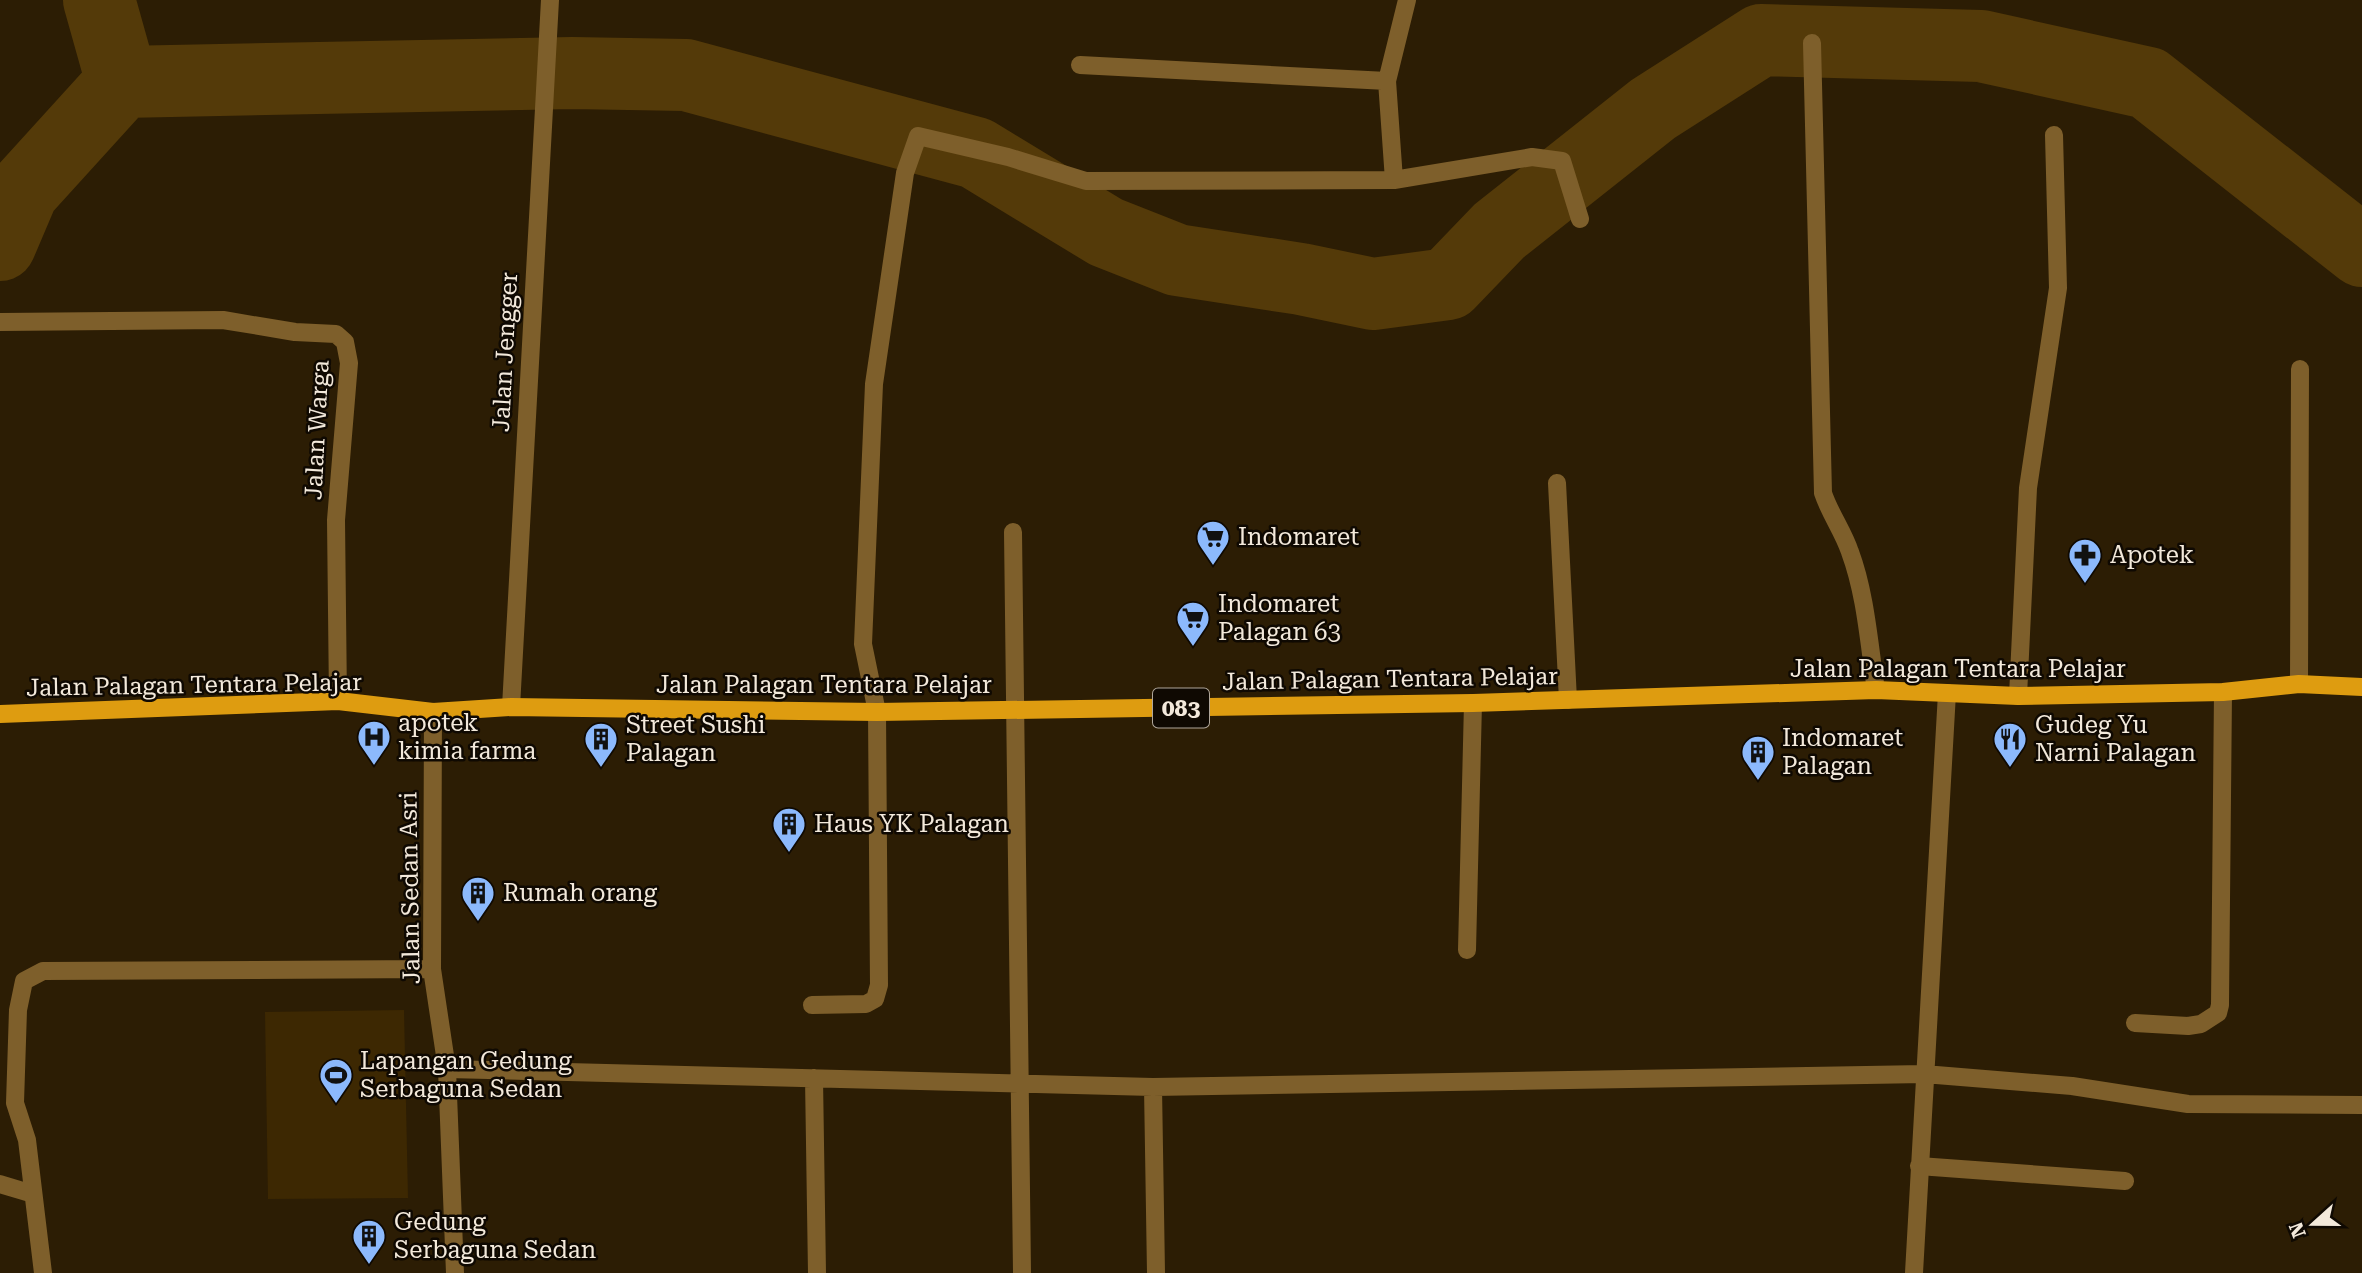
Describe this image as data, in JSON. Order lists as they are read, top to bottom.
{
  "streets": {
    "main road": ["Jalan Palagan Tentara Pelajar", "083"],
    "street": ["Jalan Jengger", "Jalan Warga", "Jalan Sedan Asri"]
  },
  "crossings": [
    ["Jalan Jengger", "Jalan Palagan Tentara Pelajar"],
    ["Jalan Warga", "Jalan Palagan Tentara Pelajar"],
    ["Jalan Palagan Tentara Pelajar", "Jalan Sedan Asri"]
  ],
  "places": {
    "supermarket": ["Indomaret", "Indomaret Palagan 63"],
    "pharmacy": ["Apotek"],
    "hospital": ["apotek kimia farma"],
    "building": [
      "Street Sushi Palagan",
      "Indomaret Palagan",
      "Haus YK Palagan",
      "Rumah orang",
      "Gedung Serbaguna Sedan"
    ],
    "restaurant": ["Gudeg Yu Narni Palagan"],
    "sports": ["Lapangan Gedung Serbaguna Sedan"]
  },
  "north": "left"
}
